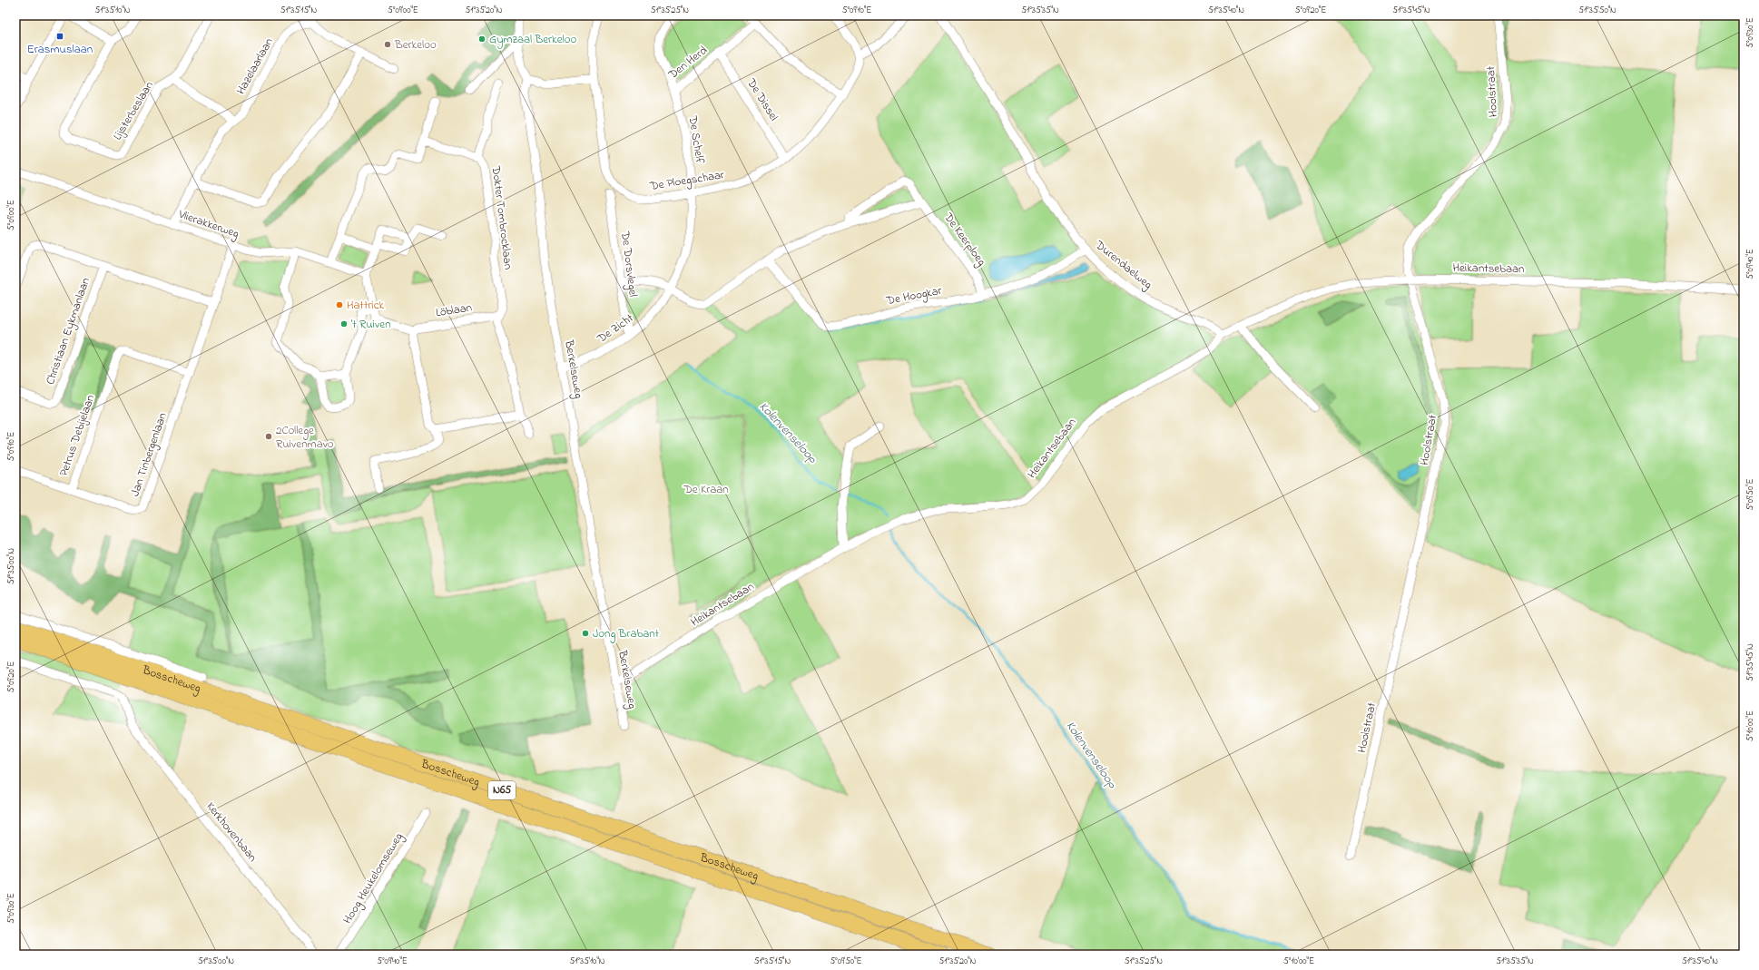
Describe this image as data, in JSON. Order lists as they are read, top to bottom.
{
  "streets": {
    "main road": ["Bosscheweg", "N65"],
    "street": [
      "Den Herd",
      "Hazelaarlaan",
      "Hoolstraat",
      "De Dissel",
      "Lijsterbeslaan",
      "De Schelf",
      "De Ploegschaar",
      "Dokter Tombrocklaan",
      "Vlierakkerweg",
      "De Keerploeg",
      "De Dorsvlegel",
      "Durendaelweg",
      "Heikantsebaan",
      "De Hoogkar",
      "Löblaan",
      "De Zicht",
      "Christiaan Eykmanlaan",
      "Berkelseweg",
      "Petrus Debijelaan",
      "Jan Tinbergenlaan",
      "Kerkhovenbaan",
      "Hoog Heukelomseweg"
    ]
  },
  "crossings": [
    ["Den Herd", "De Dissel"],
    ["Den Herd", "De Schelf"],
    ["Hazelaarlaan", "Vlierakkerweg"],
    ["Hoolstraat", "Heikantsebaan"],
    ["De Dissel", "De Ploegschaar"],
    ["De Schelf", "De Ploegschaar"],
    ["De Schelf", "De Zicht"],
    ["De Ploegschaar", "De Zicht"],
    ["Dokter Tombrocklaan", "Löblaan"],
    ["Vlierakkerweg", "Jan Tinbergenlaan"],
    ["De Keerploeg", "De Hoogkar"],
    ["De Dorsvlegel", "De Zicht"],
    ["Durendaelweg", "Heikantsebaan"],
    ["Durendaelweg", "De Hoogkar"],
    ["Heikantsebaan", "Berkelseweg"],
    ["De Zicht", "Berkelseweg"],
    ["Petrus Debijelaan", "Jan Tinbergenlaan"]
  ],
  "water": ["Kolenvenseloop"],
  "parks": ["De Kraan"],
  "places": {
    "transit": ["Erasmuslaan"],
    "other": [
      "Gymzaal Berkeloo",
      "Berkeloo",
      "Hattrick",
      "'t Ruiven",
      "2College Ruivenmavo",
      "Jong Brabant"
    ]
  },
  "coordinates": [
    "51°35'10\"N",
    "51°35'15\"N",
    "5°09'00\"E",
    "51°35'20\"N",
    "51°35'25\"N",
    "5°09'10\"E",
    "51°35'35\"N",
    "51°35'40\"N",
    "5°09'20\"E",
    "51°35'45\"N",
    "51°35'50\"N",
    "5°09'30\"E",
    "5°09'40\"E",
    "5°09'50\"E",
    "51°35'00\"N",
    "5°10'00\"E"
  ]
}
